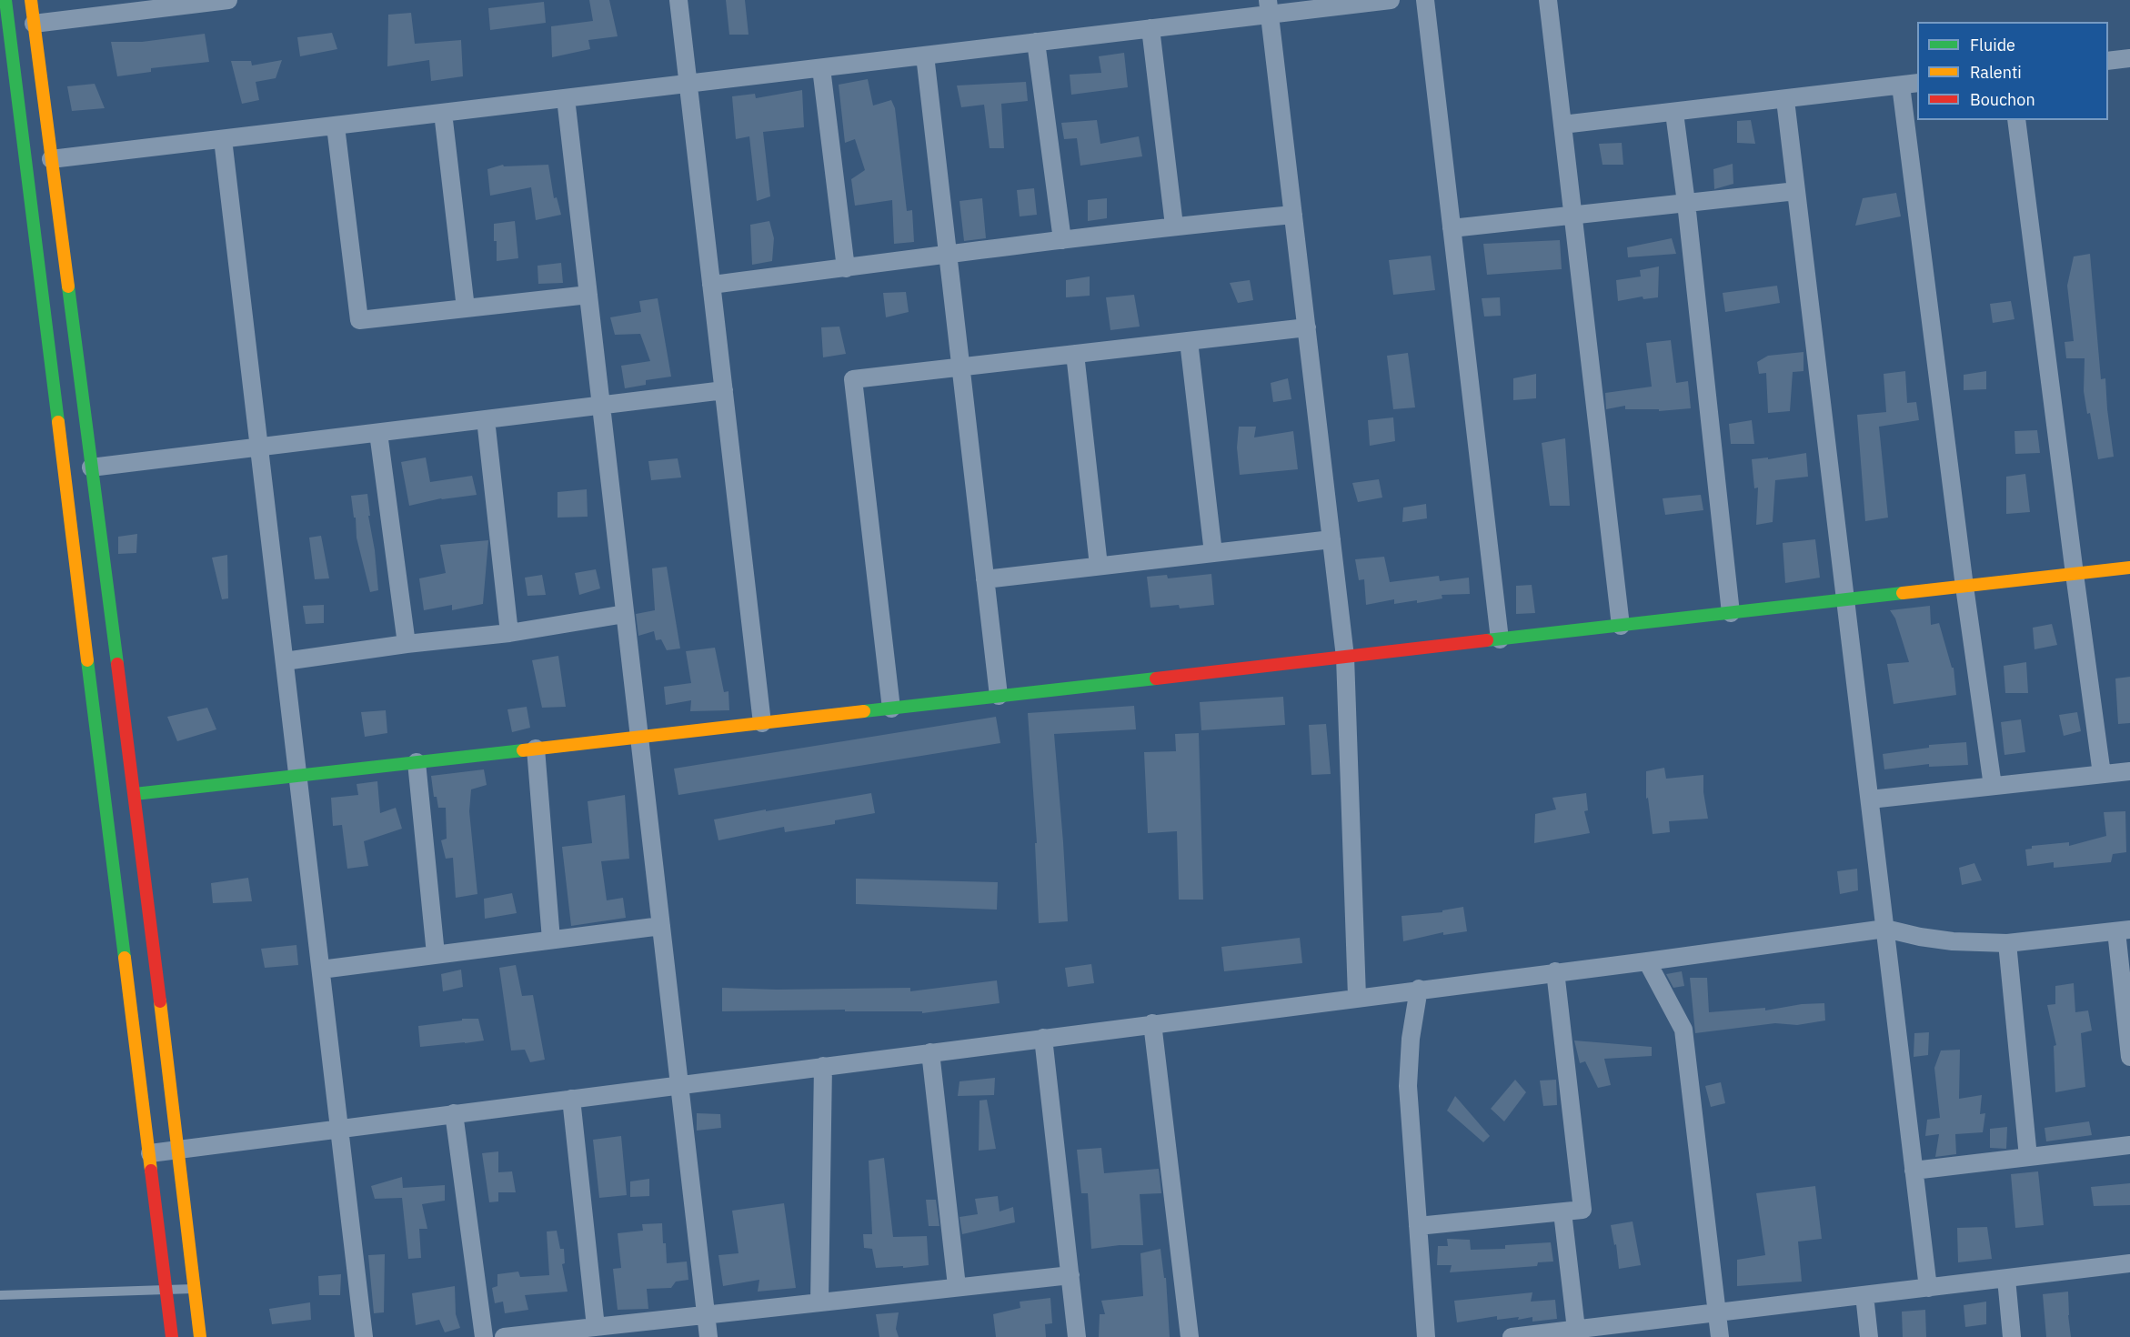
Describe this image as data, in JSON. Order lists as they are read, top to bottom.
{
  "legend": ["Fluide", "Ralenti", "Bouchon"]
}
